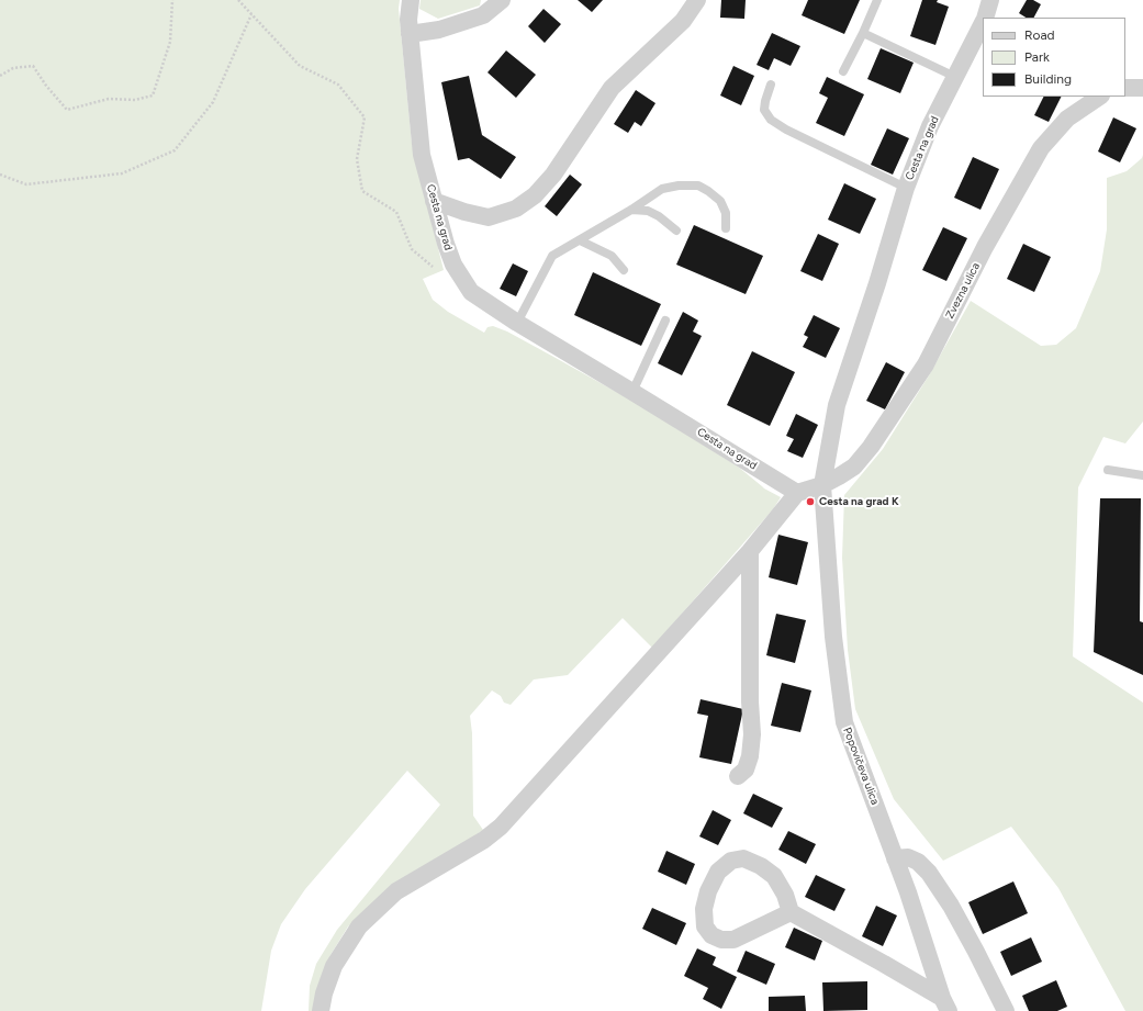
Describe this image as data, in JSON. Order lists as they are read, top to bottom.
{
  "streets": {
    "street": ["Cesta na grad", "Zvezna ulica", "Popovičeva ulica"]
  },
  "crossings": [
    ["Cesta na grad", "Zvezna ulica"],
    ["Cesta na grad", "Popovičeva ulica"],
    ["Zvezna ulica", "Popovičeva ulica"]
  ],
  "places": ["Cesta na grad K"],
  "legend": ["Road", "Park", "Building"]
}
